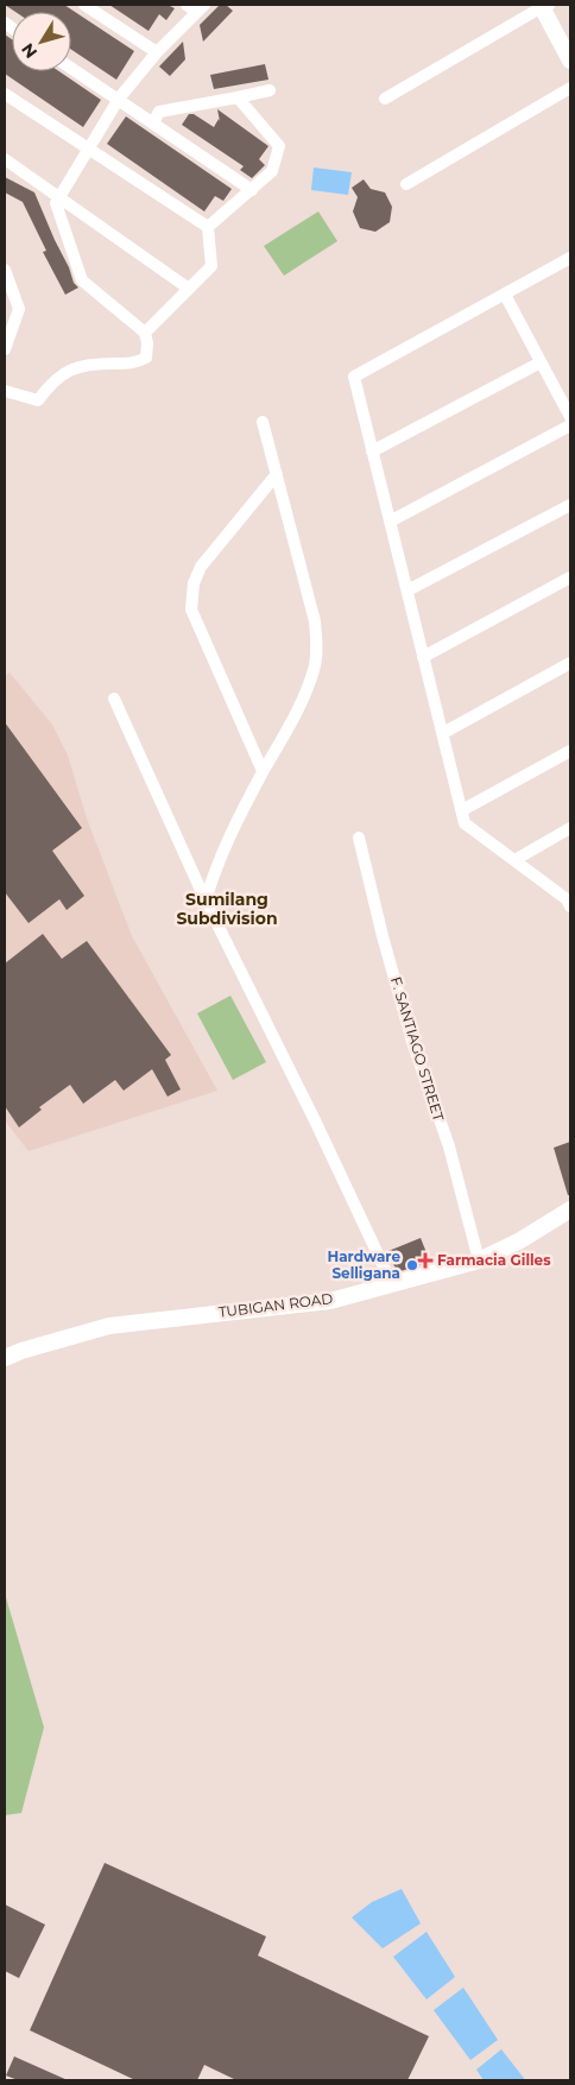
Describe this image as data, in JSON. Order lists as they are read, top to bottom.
{
  "streets": {
    "street": ["F. SANTIAGO STREET", "TUBIGAN ROAD"]
  },
  "crossings": [
    ["F. SANTIAGO STREET", "TUBIGAN ROAD"]
  ],
  "districts": ["Sumilang Subdivision"],
  "places": {
    "health": ["Farmacia Gilles"],
    "other": ["Hardware Selligana"]
  },
  "north": "bottom left"
}
